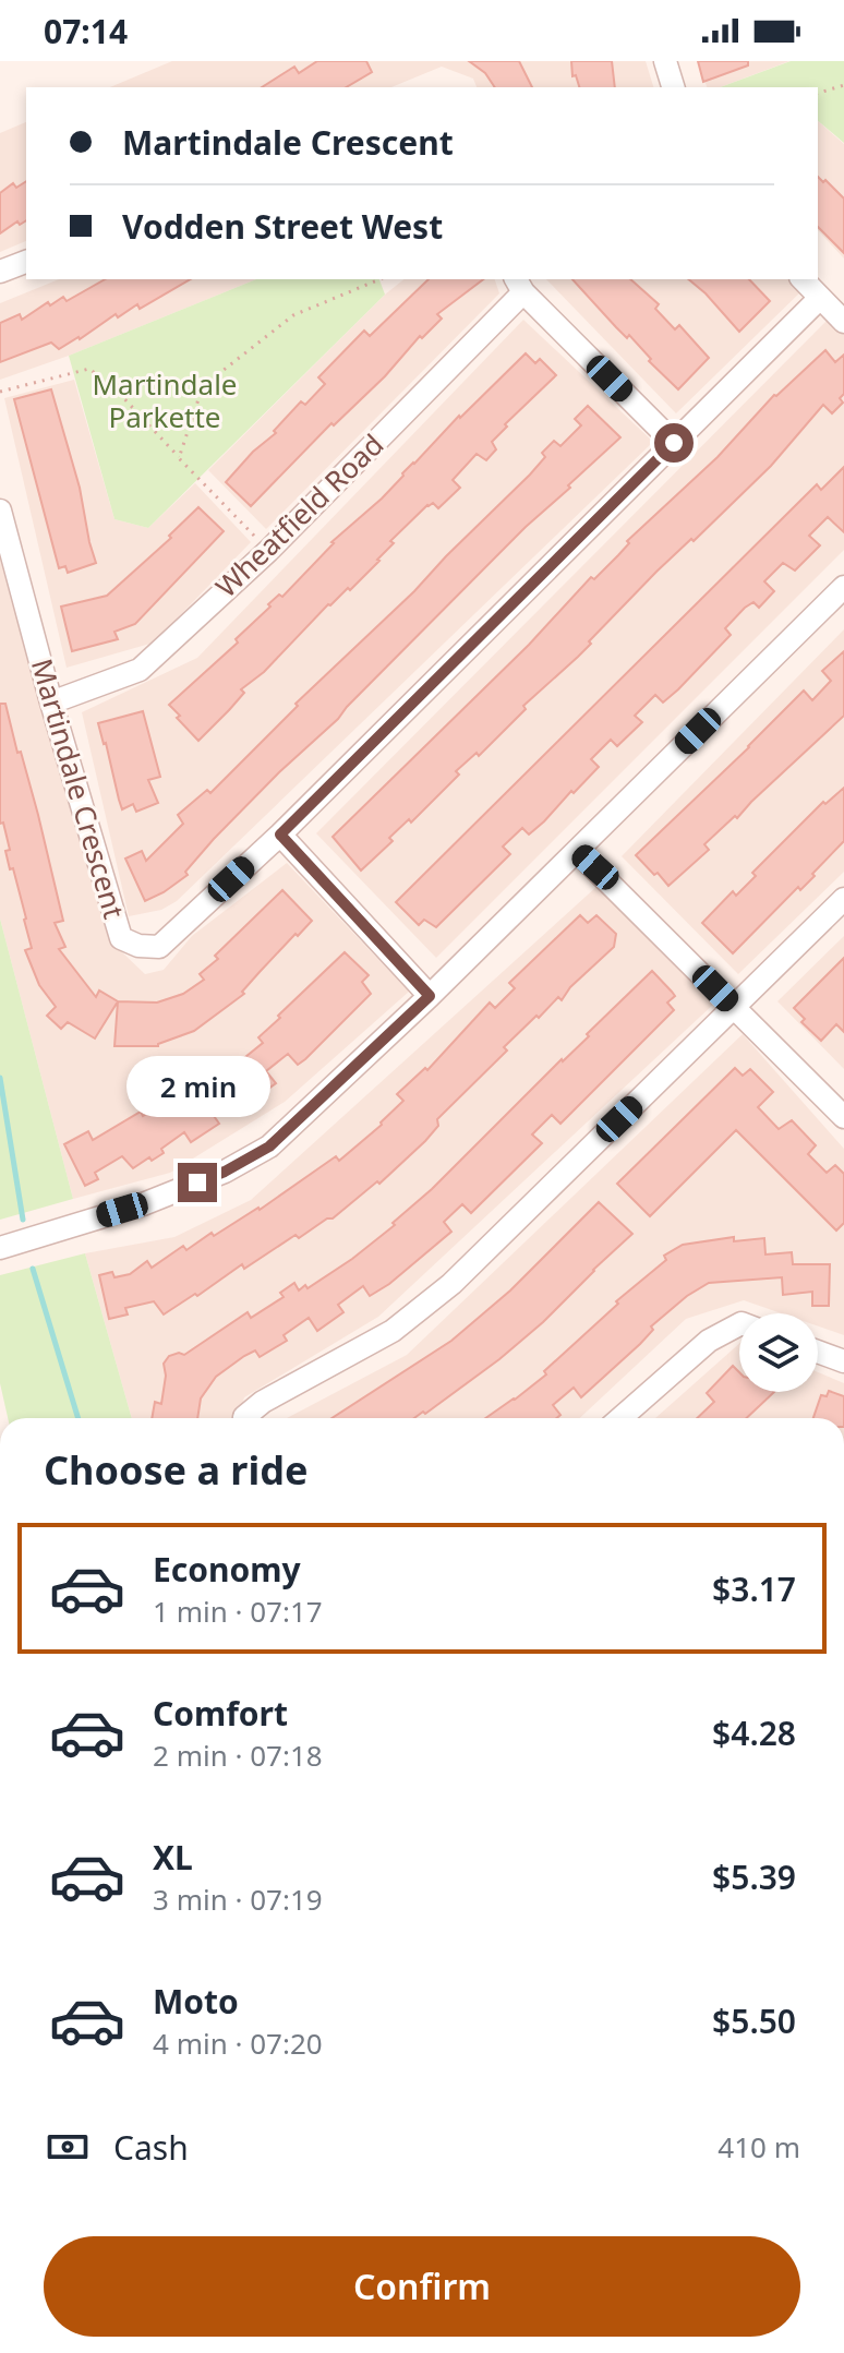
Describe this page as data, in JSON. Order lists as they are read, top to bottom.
{
  "streets": {
    "street": ["Wheatfield Road", "Martindale Crescent"]
  },
  "crossings": [
    ["Wheatfield Road", "Martindale Crescent"]
  ],
  "parks": ["Martindale Parkette"],
  "page": {
    "status": "07:14",
    "banner": ["Martindale Crescent", "Vodden Street West"],
    "bubble": "2 min",
    "heading": "Choose a ride",
    "list": [
      {
        "name": "Economy",
        "note": "1 min · 07:17",
        "value": "$3.17"
      },
      {
        "name": "Comfort",
        "note": "2 min · 07:18",
        "value": "$4.28"
      },
      {
        "name": "XL",
        "note": "3 min · 07:19",
        "value": "$5.39"
      },
      {
        "name": "Moto",
        "note": "4 min · 07:20",
        "value": "$5.50"
      }
    ],
    "pay": ["Cash", "410 m"],
    "buttons": "Confirm"
  }
}
